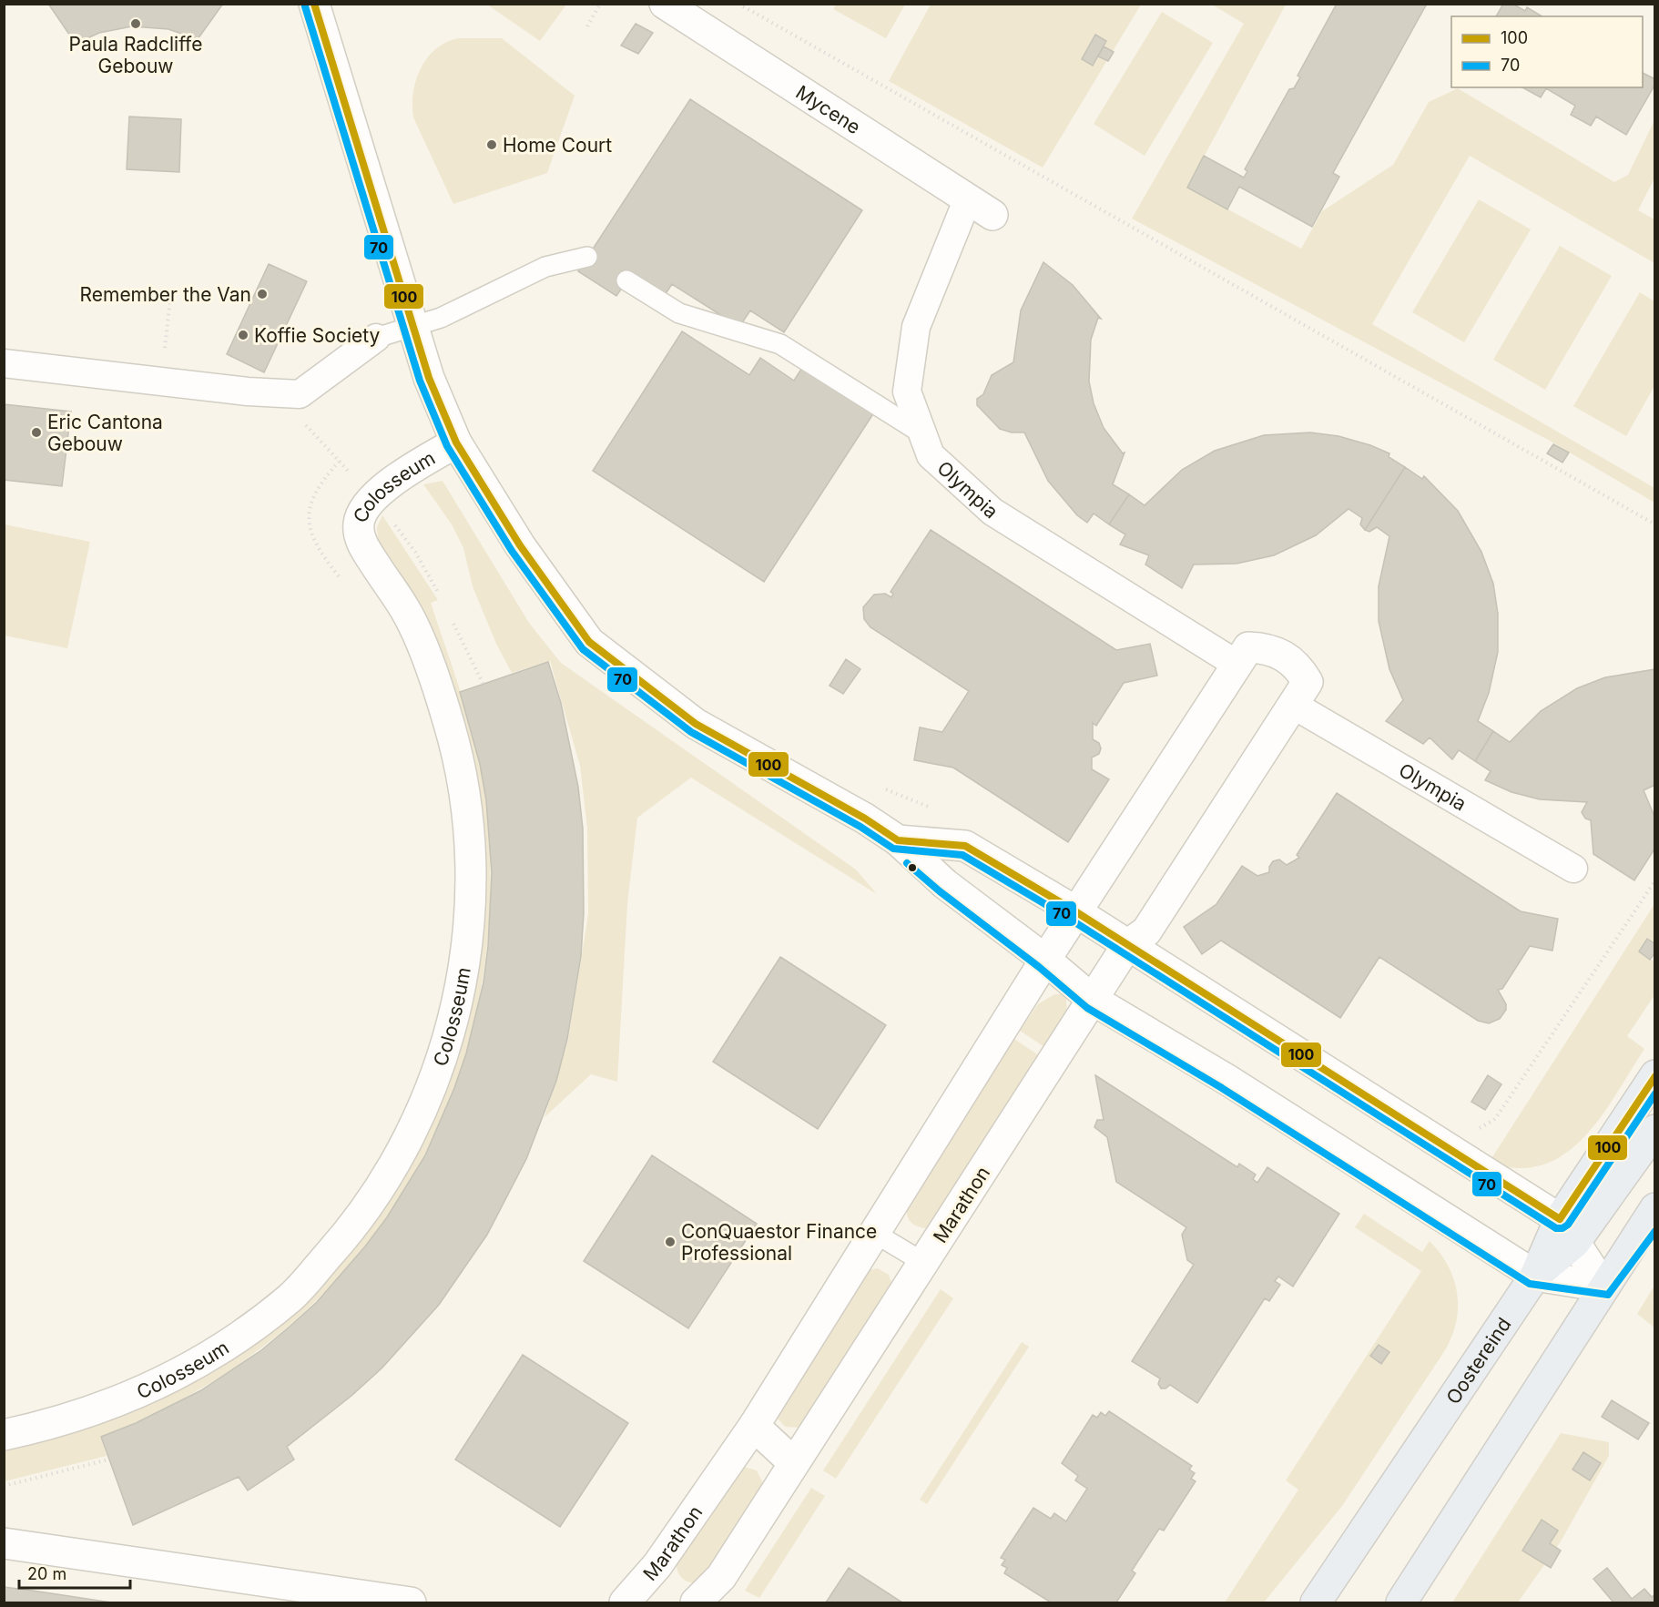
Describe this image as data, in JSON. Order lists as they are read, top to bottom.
{
  "streets": {
    "main road": ["Oostereind"],
    "street": [
      "Mycene",
      "Olympia",
      "Colosseum",
      "Marathon"
    ]
  },
  "crossings": [
    ["Mycene", "Olympia"]
  ],
  "places": [
    "Paula Radcliffe Gebouw",
    "Home Court",
    "Remember the Van",
    "Koffie Society",
    "Eric Cantona Gebouw",
    "ConQuaestor Finance Professional"
  ],
  "lines": ["transit line 100", "transit line 70"],
  "legend": ["100", "70"],
  "scale_bar": "20 m"
}
